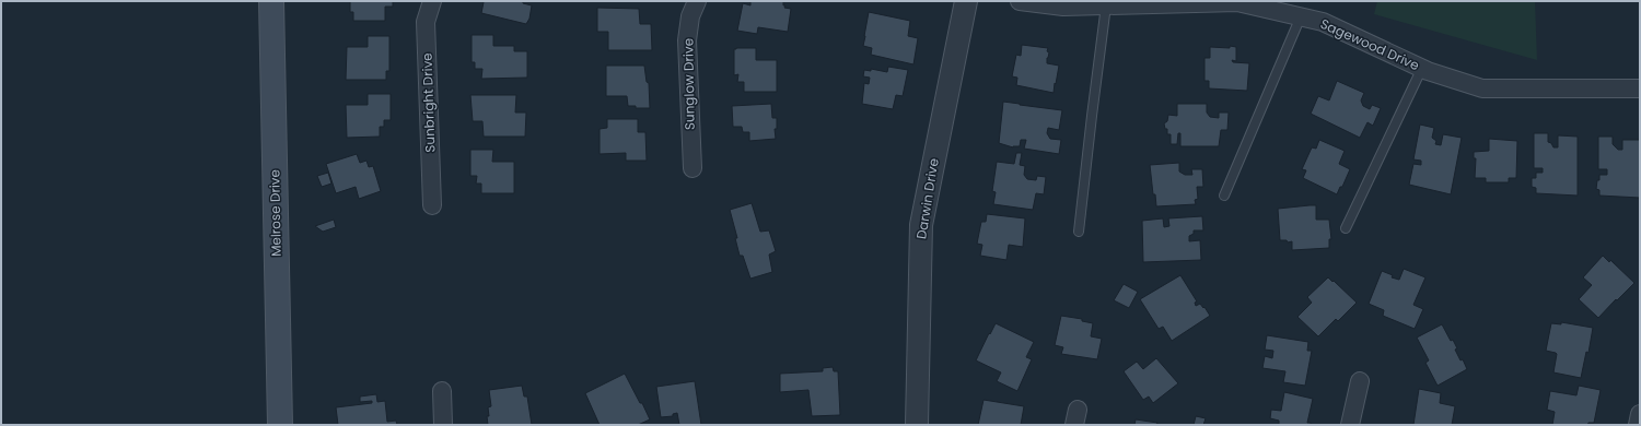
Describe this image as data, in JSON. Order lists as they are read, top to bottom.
{
  "streets": {
    "main road": ["Melrose Drive"],
    "street": [
      "Sagewood Drive",
      "Sunglow Drive",
      "Sunbright Drive",
      "Darwin Drive"
    ]
  }
}
